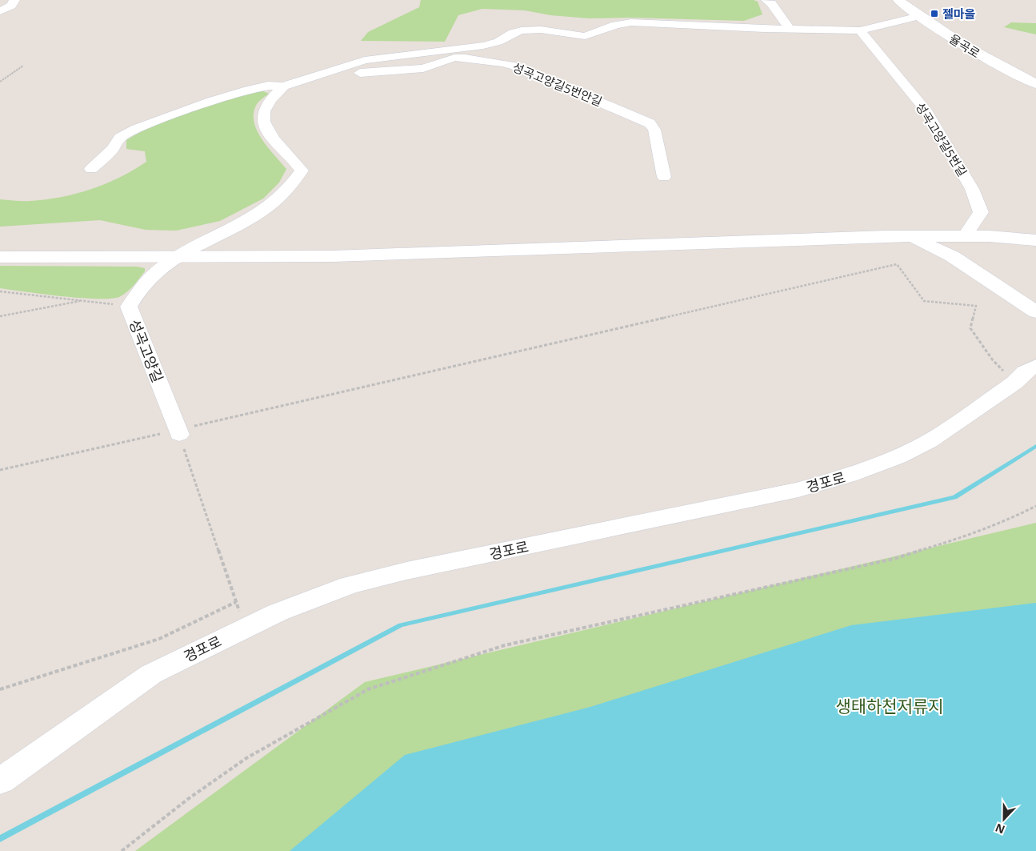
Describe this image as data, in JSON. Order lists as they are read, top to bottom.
{
  "streets": {
    "street": [
      "율곡로",
      "성곡고양길5번안길",
      "성곡고양길5번길",
      "성곡고양길",
      "경포로"
    ]
  },
  "parks": ["생태하천저류지"],
  "places": {
    "transit": ["젤마을"]
  },
  "north": "bottom"
}
